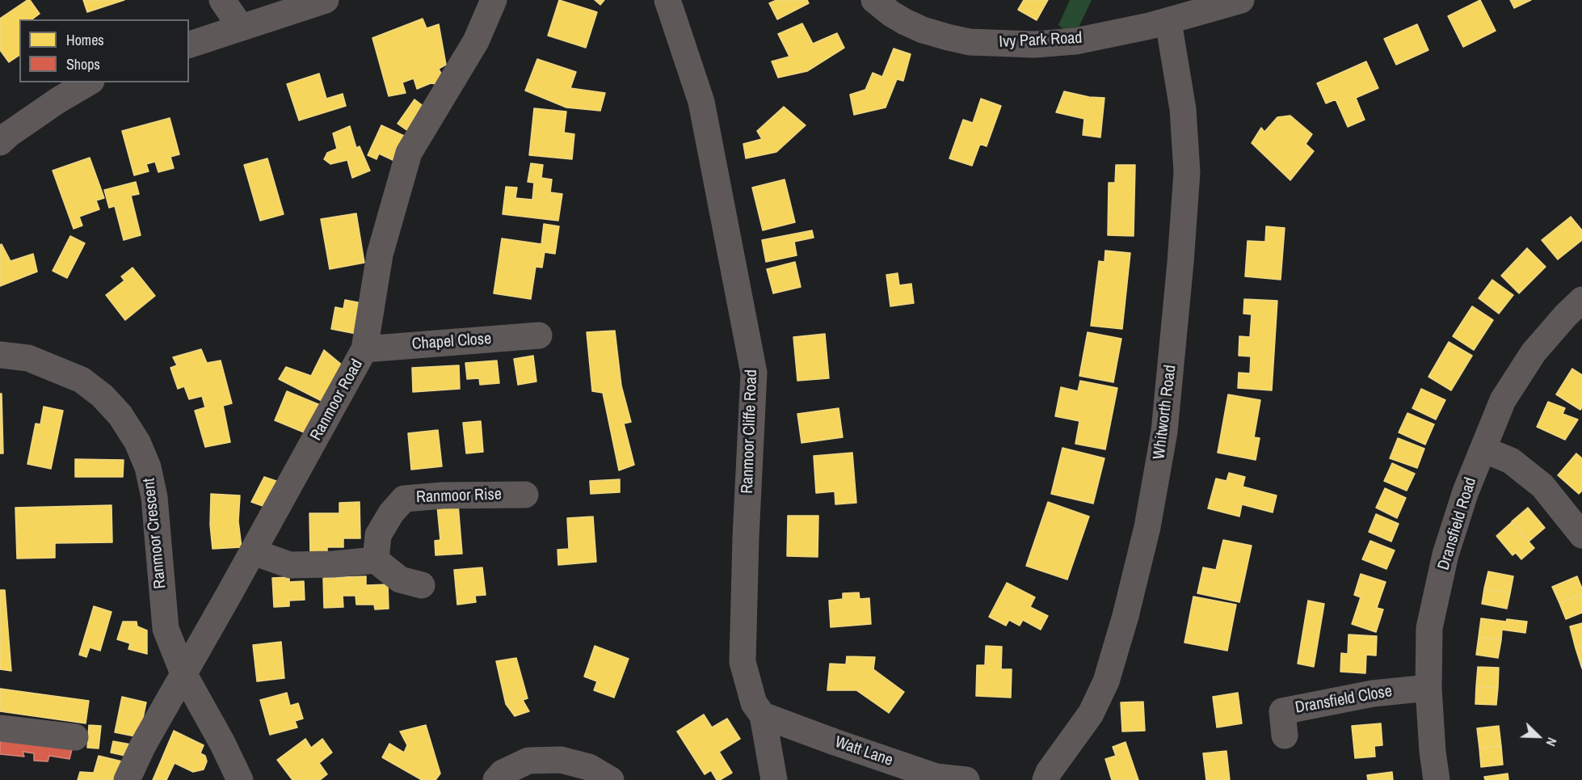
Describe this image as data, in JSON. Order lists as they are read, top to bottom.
{
  "streets": {
    "street": [
      "Ivy Park Road",
      "Chapel Close",
      "Ranmoor Road",
      "Whitworth Road",
      "Ranmoor Cliffe Road",
      "Ranmoor Rise",
      "Dransfield Road",
      "Ranmoor Crescent",
      "Dransfield Close",
      "Watt Lane"
    ]
  },
  "crossings": [
    ["Ivy Park Road", "Whitworth Road"],
    ["Chapel Close", "Ranmoor Road"],
    ["Ranmoor Road", "Ranmoor Crescent"],
    ["Ranmoor Cliffe Road", "Watt Lane"],
    ["Dransfield Road", "Dransfield Close"]
  ],
  "legend": ["Homes", "Shops"],
  "north": "bottom right"
}
